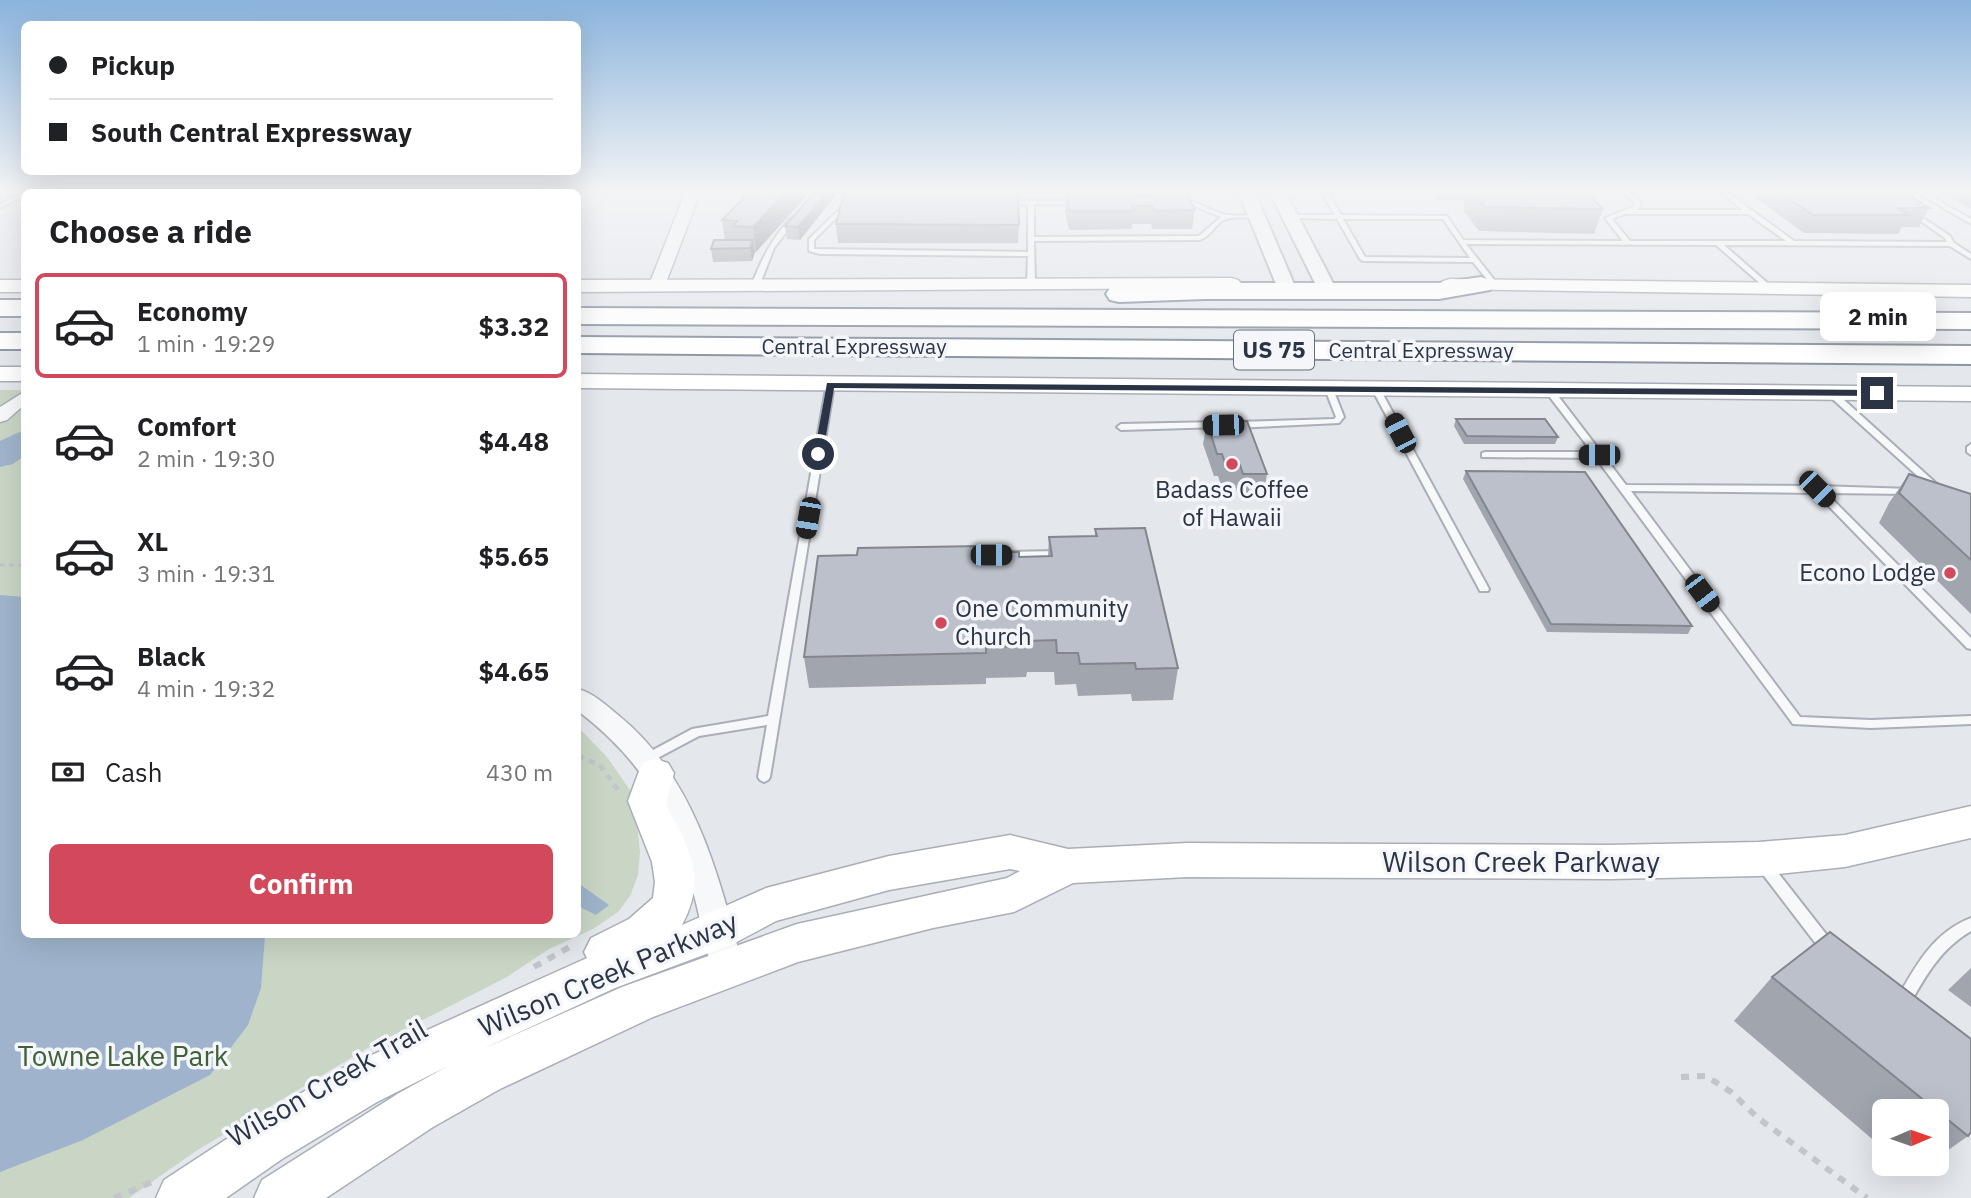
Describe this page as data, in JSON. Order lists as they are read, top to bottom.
{
  "streets": {
    "highway": ["Central Expressway", "US 75"],
    "main road": ["Wilson Creek Parkway"]
  },
  "parks": ["Towne Lake Park"],
  "places": ["Badass Coffee of Hawaii", "Econo Lodge", "One Community Church"],
  "north": "right",
  "page": {
    "banner": ["Pickup", "South Central Expressway"],
    "heading": "Choose a ride",
    "list": [
      {
        "name": "Economy",
        "note": "1 min · 19:29",
        "value": "$3.32"
      },
      {
        "name": "Comfort",
        "note": "2 min · 19:30",
        "value": "$4.48"
      },
      {
        "name": "XL",
        "note": "3 min · 19:31",
        "value": "$5.65"
      },
      {
        "name": "Black",
        "note": "4 min · 19:32",
        "value": "$4.65"
      }
    ],
    "bubble": "2 min",
    "pay": ["Cash", "430 m"],
    "buttons": "Confirm"
  }
}
